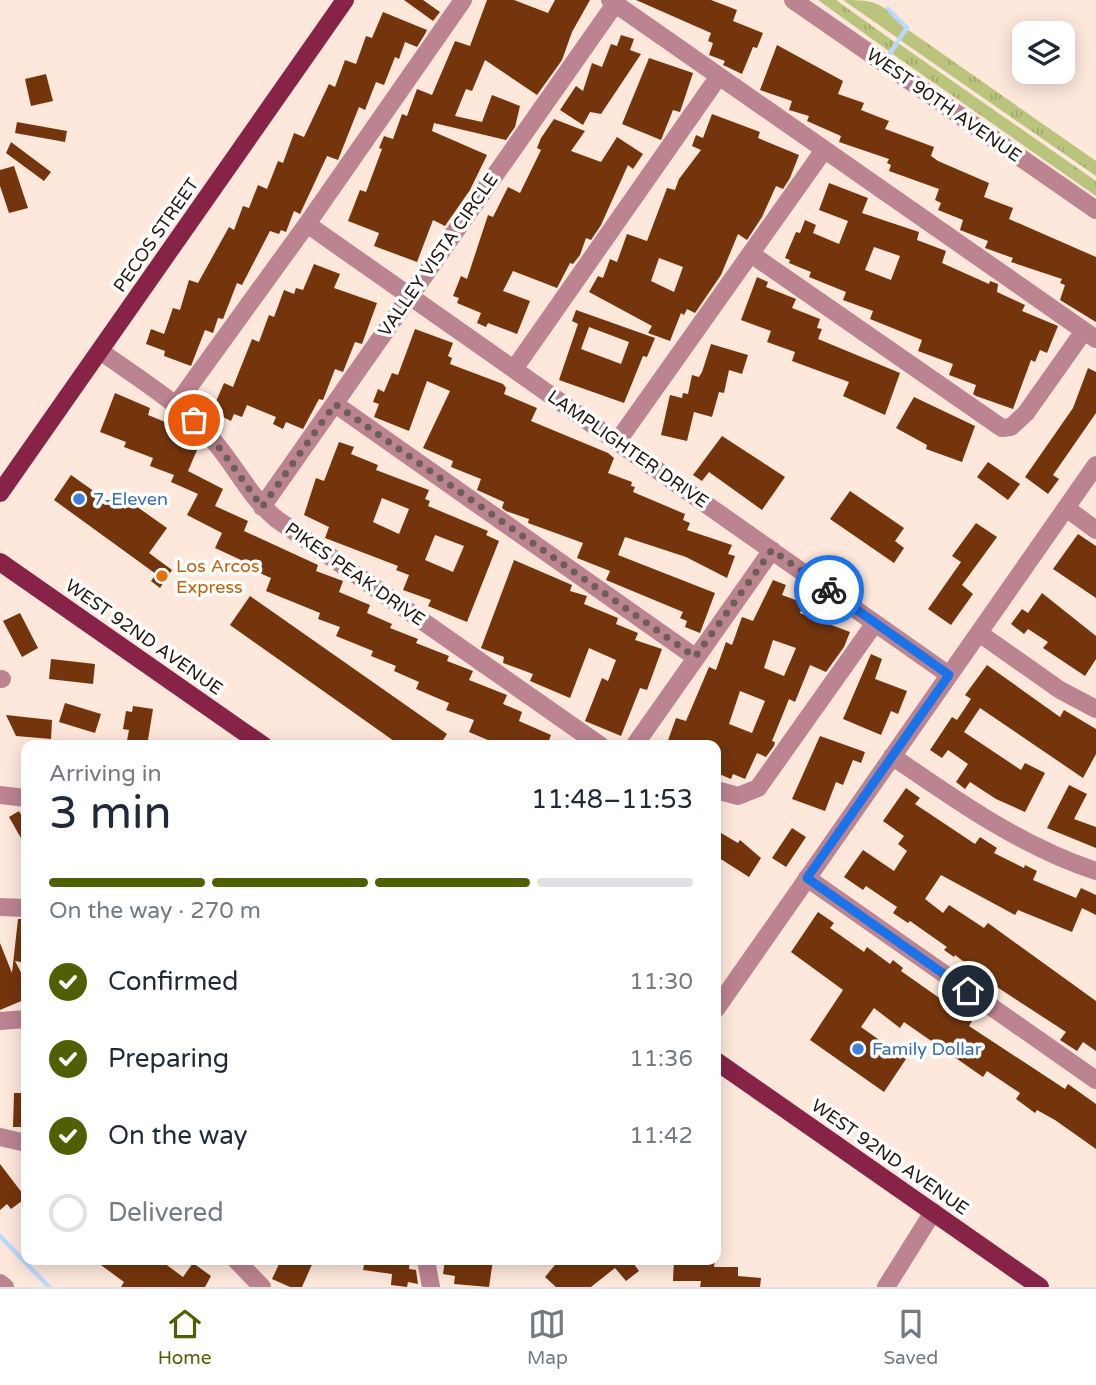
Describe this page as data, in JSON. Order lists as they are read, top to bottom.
{
  "streets": {
    "main road": ["PECOS STREET", "WEST 92ND AVENUE"],
    "street": [
      "WEST 90TH AVENUE",
      "VALLEY VISTA CIRCLE",
      "LAMPLIGHTER DRIVE",
      "PIKES PEAK DRIVE"
    ]
  },
  "crossings": [
    ["PECOS STREET", "PIKES PEAK DRIVE"],
    ["VALLEY VISTA CIRCLE", "LAMPLIGHTER DRIVE"],
    ["VALLEY VISTA CIRCLE", "PIKES PEAK DRIVE"]
  ],
  "places": ["7-Eleven", "Los Arcos Express", "Family Dollar"],
  "page": {
    "heading": ["3 min", "Arriving in", "11:48–11:53"],
    "bar": "On the way · 270 m",
    "list": [
      ["Confirmed", "11:30"],
      ["Preparing", "11:36"],
      ["On the way", "11:42"],
      "Delivered"
    ],
    "tabs": ["Home", "Map", "Saved"]
  }
}
